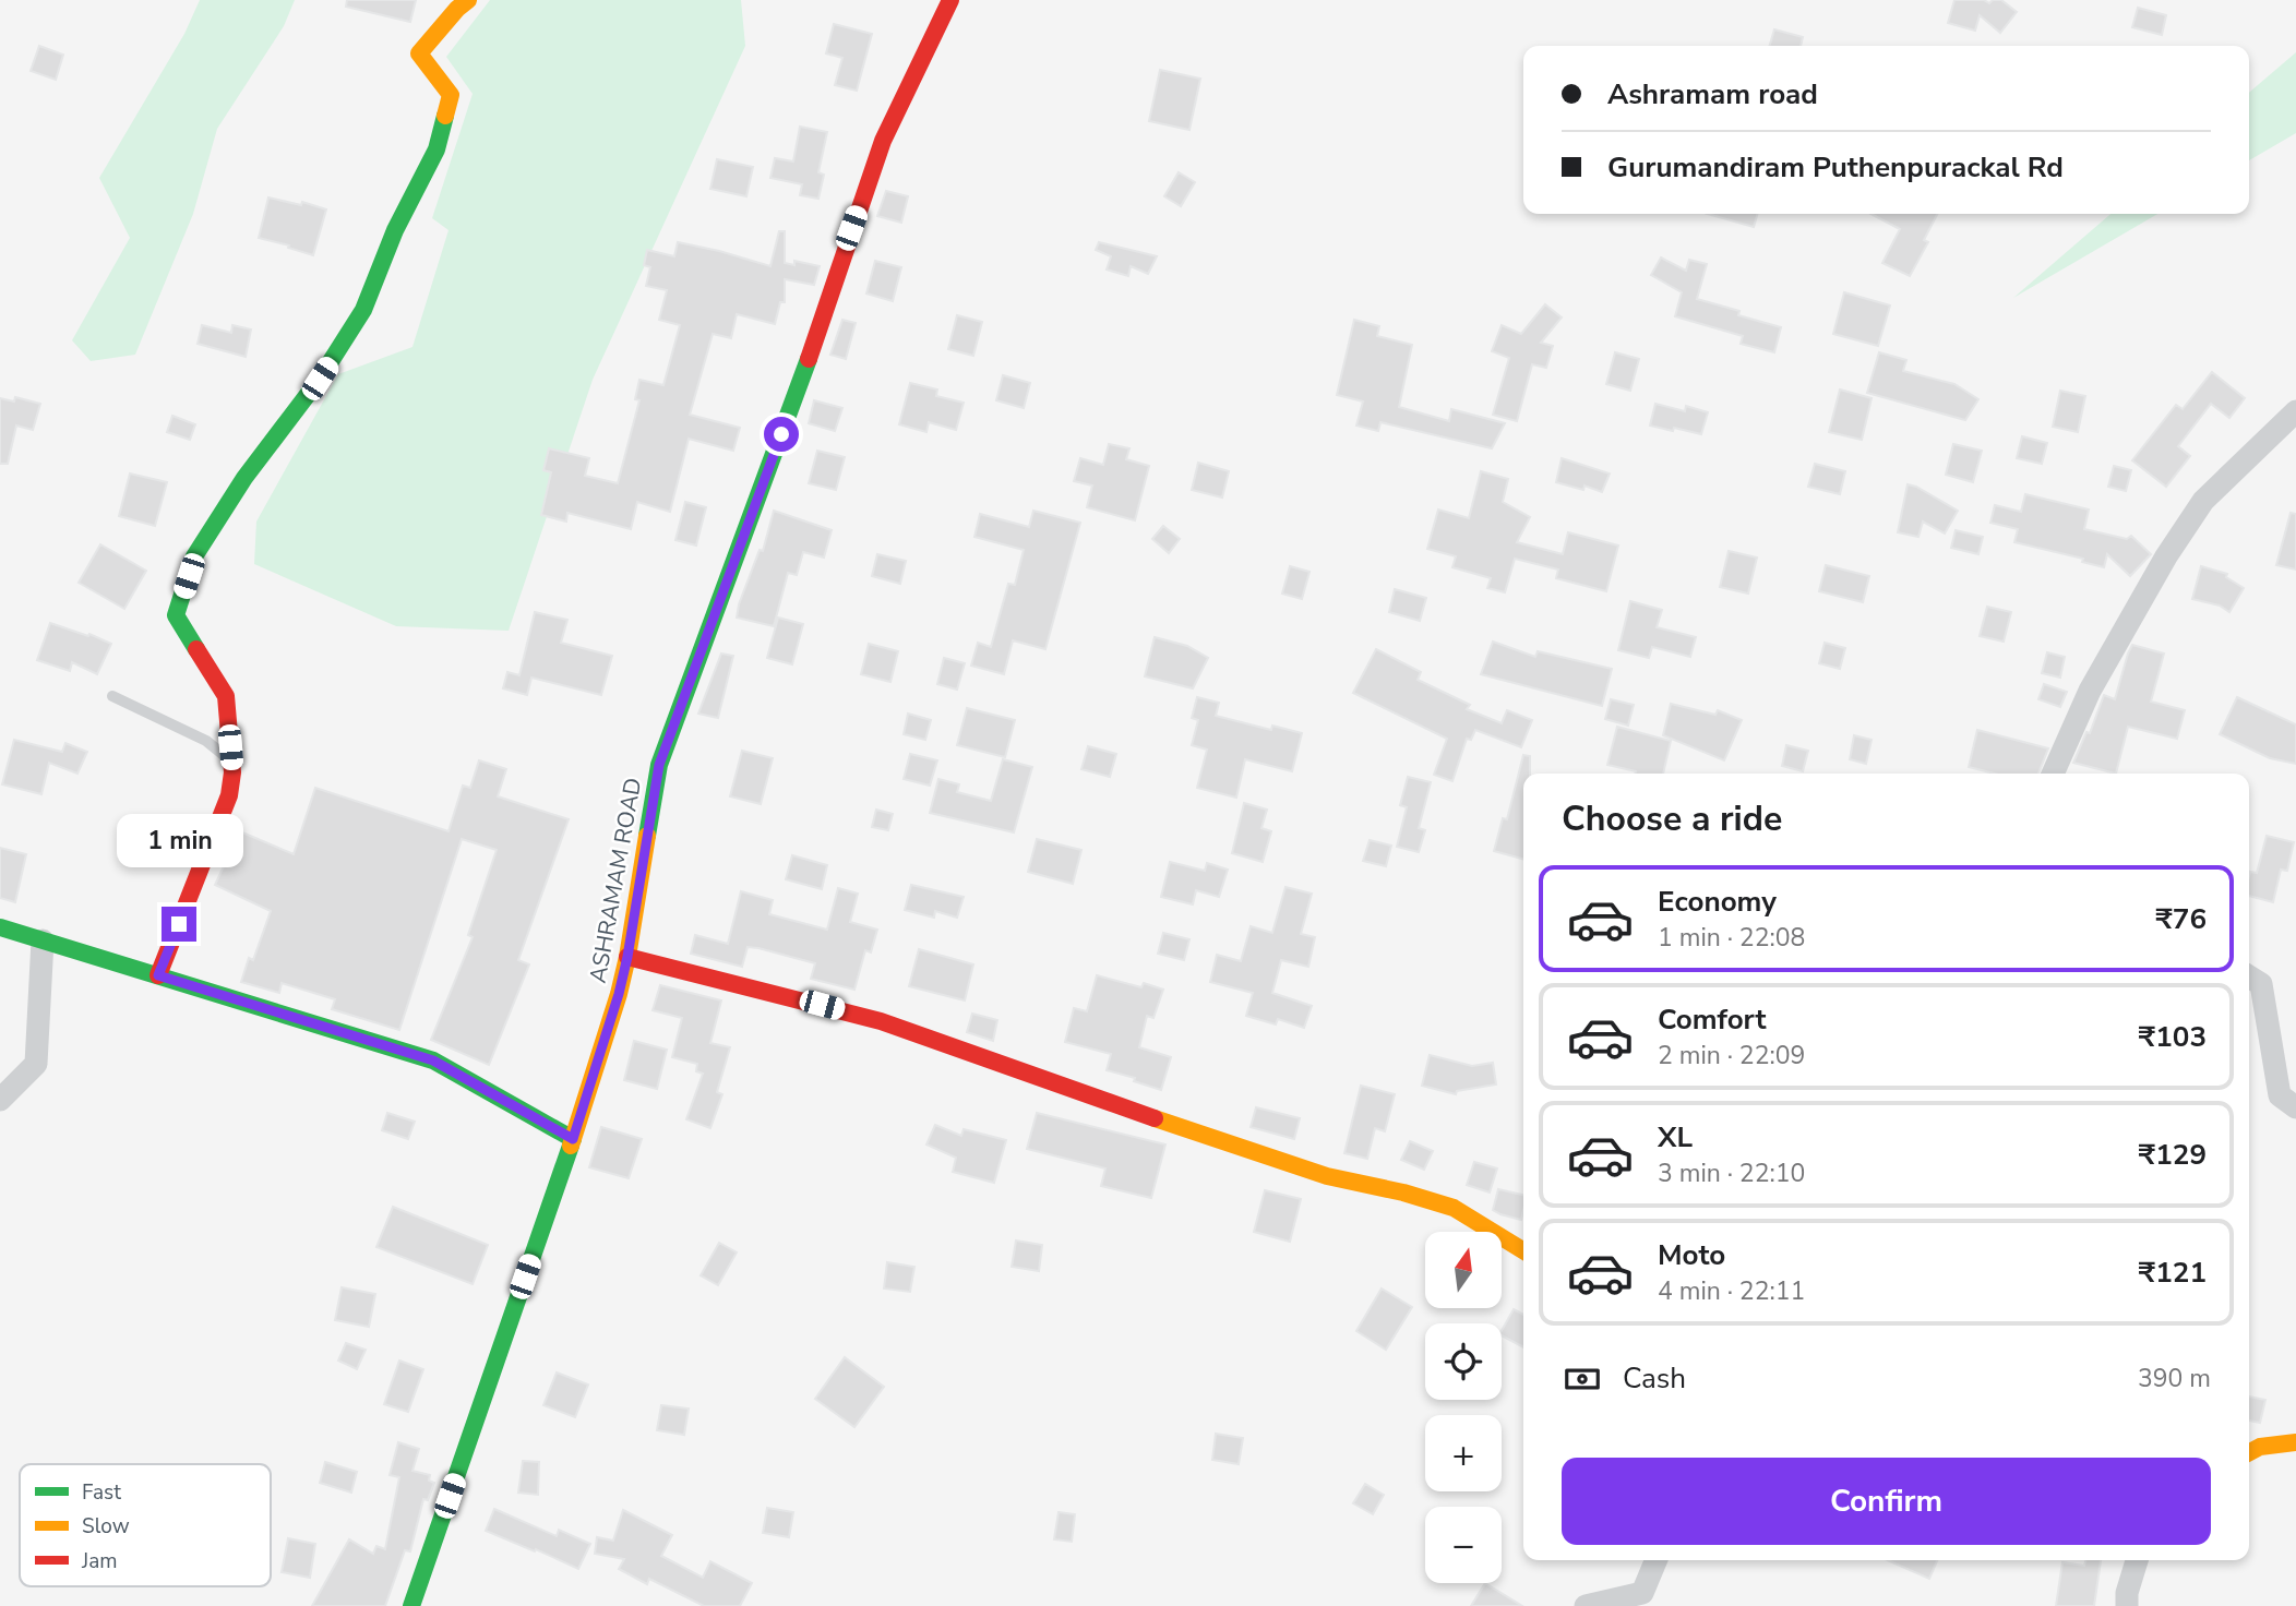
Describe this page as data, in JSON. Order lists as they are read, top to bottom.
{
  "streets": {
    "street": ["ASHRAMAM ROAD"]
  },
  "legend": ["Fast", "Slow", "Jam"],
  "north": "top",
  "page": {
    "banner": ["Ashramam road", "Gurumandiram Puthenpurackal Rd"],
    "heading": "Choose a ride",
    "bubble": "1 min",
    "list": [
      {
        "name": "Economy",
        "note": "1 min · 22:08",
        "value": "₹76"
      },
      {
        "name": "Comfort",
        "note": "2 min · 22:09",
        "value": "₹103"
      },
      {
        "name": "XL",
        "note": "3 min · 22:10",
        "value": "₹129"
      },
      {
        "name": "Moto",
        "note": "4 min · 22:11",
        "value": "₹121"
      }
    ],
    "map_buttons": ["+", "−"],
    "pay": ["Cash", "390 m"],
    "buttons": "Confirm"
  }
}
